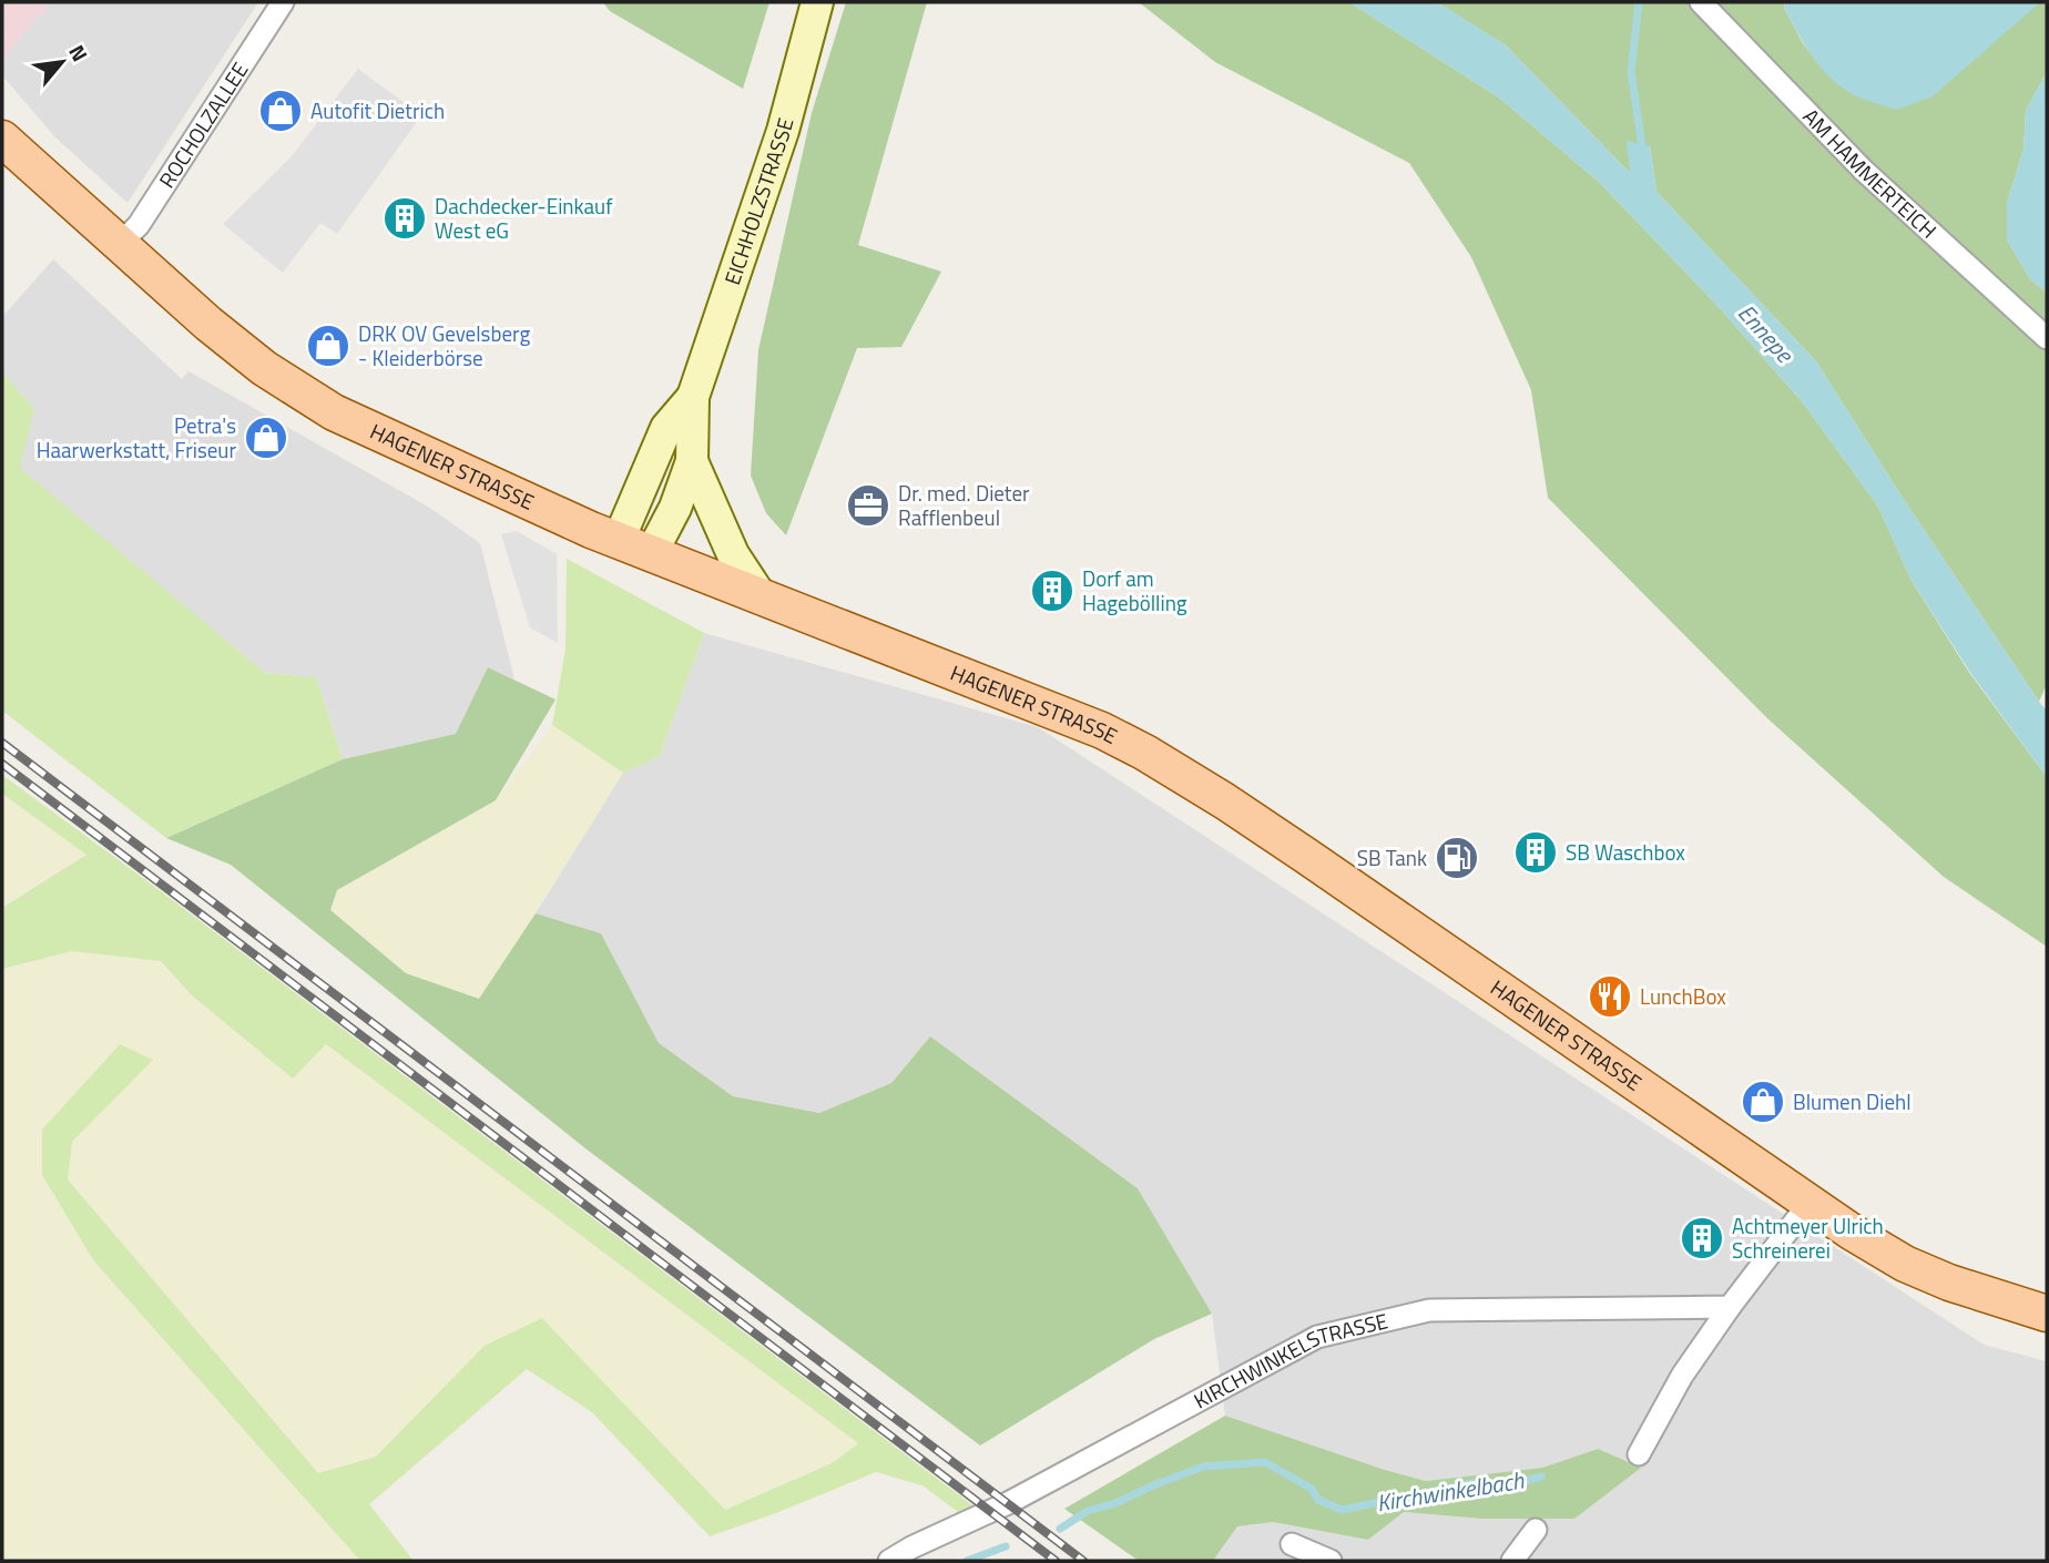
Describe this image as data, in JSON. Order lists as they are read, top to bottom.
{
  "streets": {
    "main road": ["EICHHOLZSTRASSE", "HAGENER STRASSE"],
    "street": ["ROCHOLZALLEE", "AM HAMMERTEICH", "KIRCHWINKELSTRASSE"]
  },
  "crossings": [
    ["ROCHOLZALLEE", "HAGENER STRASSE"],
    ["EICHHOLZSTRASSE", "HAGENER STRASSE"]
  ],
  "water": ["Ennepe", "Kirchwinkelbach"],
  "places": {
    "shop": [
      "Autofit Dietrich",
      "DRK OV Gevelsberg - Kleiderbörse",
      "Petra's Haarwerkstatt, Friseur",
      "Blumen Diehl"
    ],
    "building": [
      "Dachdecker-Einkauf West eG",
      "Dorf am Hagebölling",
      "SB Waschbox",
      "Achtmeyer Ulrich Schreinerei"
    ],
    "office": ["Dr. med. Dieter Rafflenbeul"],
    "fuel station": ["SB Tank"],
    "restaurant": ["LunchBox"]
  },
  "north": "top right"
}
